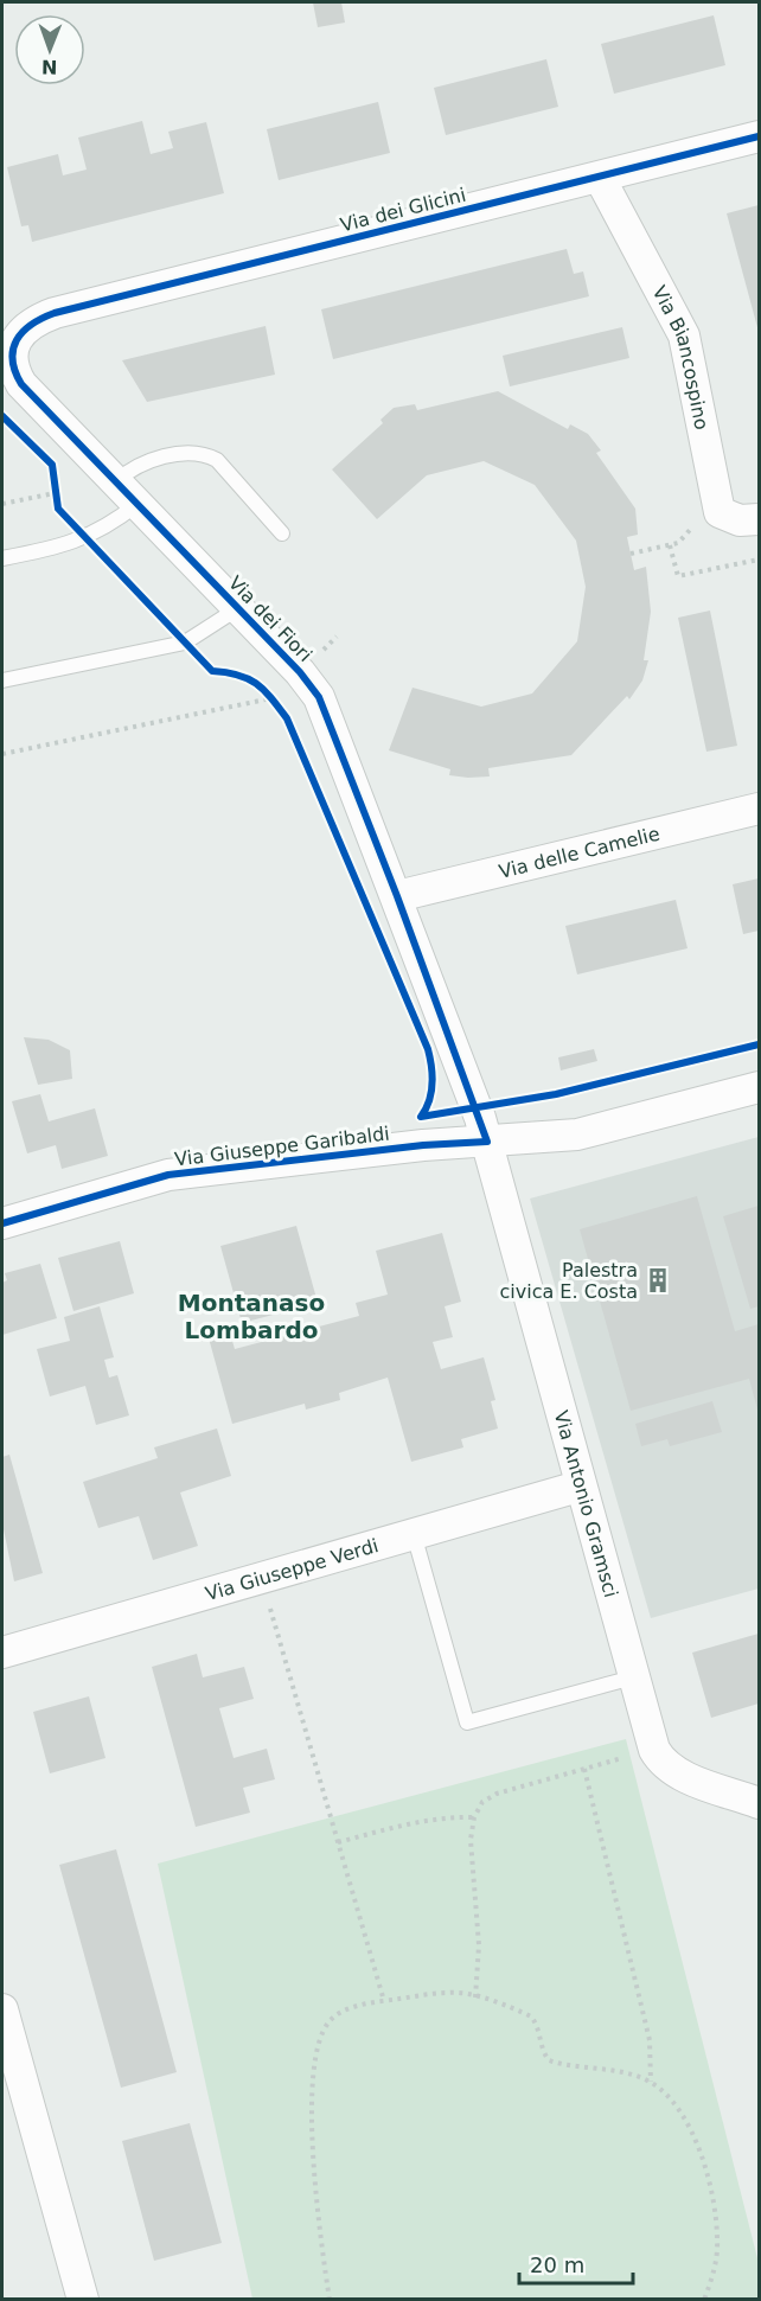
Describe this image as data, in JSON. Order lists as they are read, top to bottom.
{
  "streets": {
    "street": [
      "Via dei Glicini",
      "Via Biancospino",
      "Via dei Fiori",
      "Via delle Camelie",
      "Via Giuseppe Garibaldi",
      "Via Antonio Gramsci",
      "Via Giuseppe Verdi"
    ]
  },
  "crossings": [
    ["Via dei Glicini", "Via Biancospino"],
    ["Via dei Glicini", "Via dei Fiori"],
    ["Via dei Fiori", "Via delle Camelie"],
    ["Via dei Fiori", "Via Giuseppe Garibaldi"],
    ["Via dei Fiori", "Via Antonio Gramsci"],
    ["Via Giuseppe Garibaldi", "Via Antonio Gramsci"],
    ["Via Antonio Gramsci", "Via Giuseppe Verdi"]
  ],
  "districts": ["Montanaso Lombardo"],
  "places": {
    "building": ["Palestra civica E. Costa"]
  },
  "scale_bar": "20 m",
  "north": "bottom"
}
